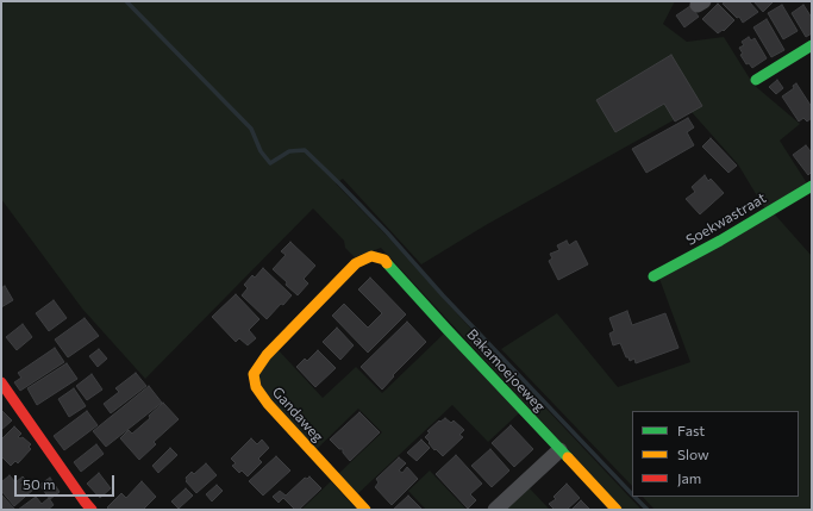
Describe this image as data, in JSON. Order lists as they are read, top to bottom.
{
  "streets": {
    "street": ["Soekwastraat", "Bakamoejoeweg", "Gandaweg"]
  },
  "crossings": [
    ["Bakamoejoeweg", "Gandaweg"]
  ],
  "legend": ["Fast", "Slow", "Jam"],
  "scale_bar": "50 m"
}
